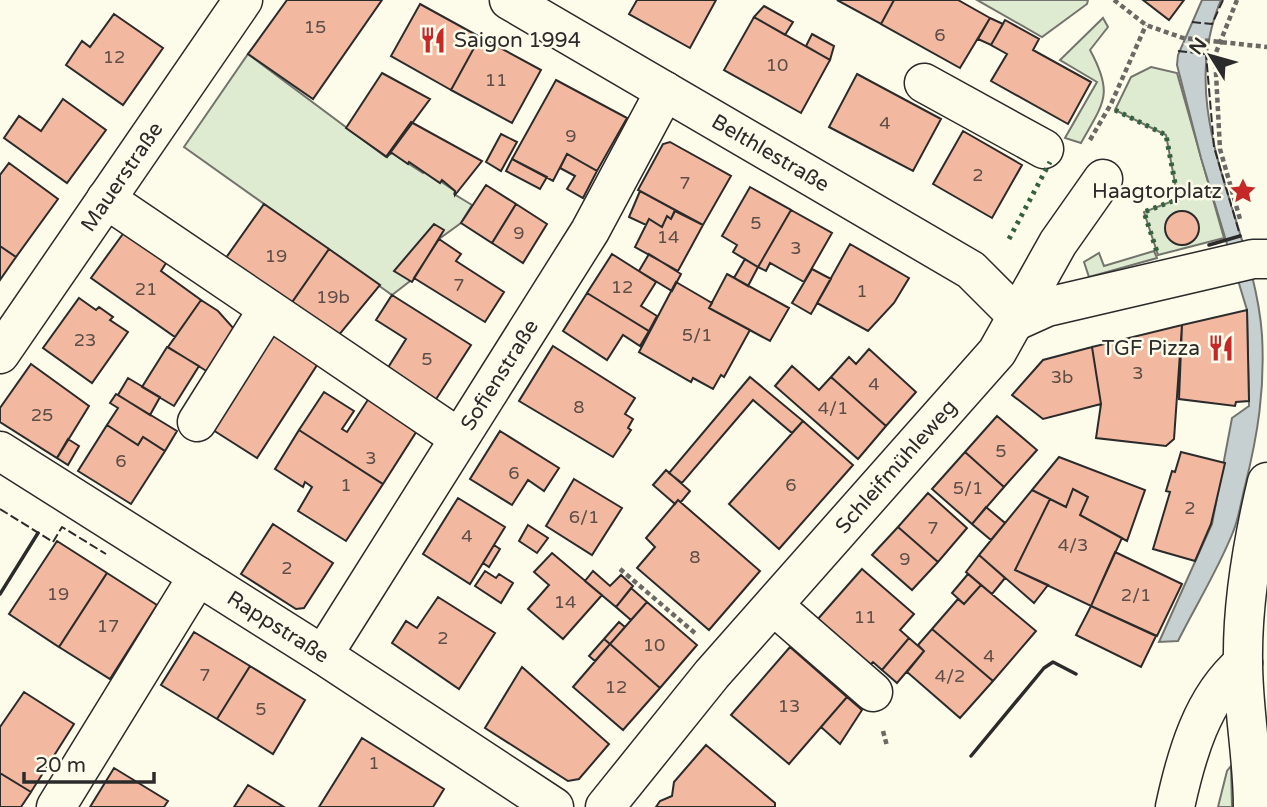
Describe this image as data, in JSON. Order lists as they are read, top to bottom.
{
  "streets": {
    "street": [
      "Belthlestraße",
      "Mauerstraße",
      "Sofienstraße",
      "Schleifmühleweg",
      "Rappstraße"
    ]
  },
  "crossings": [
    ["Belthlestraße", "Sofienstraße"],
    ["Belthlestraße", "Schleifmühleweg"],
    ["Sofienstraße", "Rappstraße"]
  ],
  "places": {
    "restaurant": ["Saigon 1994", "TGF Pizza"],
    "place": ["Haagtorplatz"]
  },
  "house_numbers": [
    "15",
    "6",
    "12",
    "10",
    "11",
    "4",
    "9",
    "2",
    "7",
    "5",
    "9",
    "14",
    "3",
    "19",
    "7",
    "12",
    "21",
    "1",
    "19b",
    "5/1",
    "23",
    "5",
    "3",
    "3b",
    "4",
    "8",
    "4/1",
    "25",
    "5",
    "3",
    "6",
    "6",
    "1",
    "6",
    "5/1",
    "2",
    "6/1",
    "7",
    "4",
    "4/3",
    "8",
    "9",
    "2",
    "19",
    "2/1",
    "14",
    "11",
    "17",
    "2",
    "10",
    "4",
    "7",
    "4/2",
    "12",
    "13",
    "5",
    "1"
  ],
  "scale_bar": "20 m",
  "north": "top left"
}
